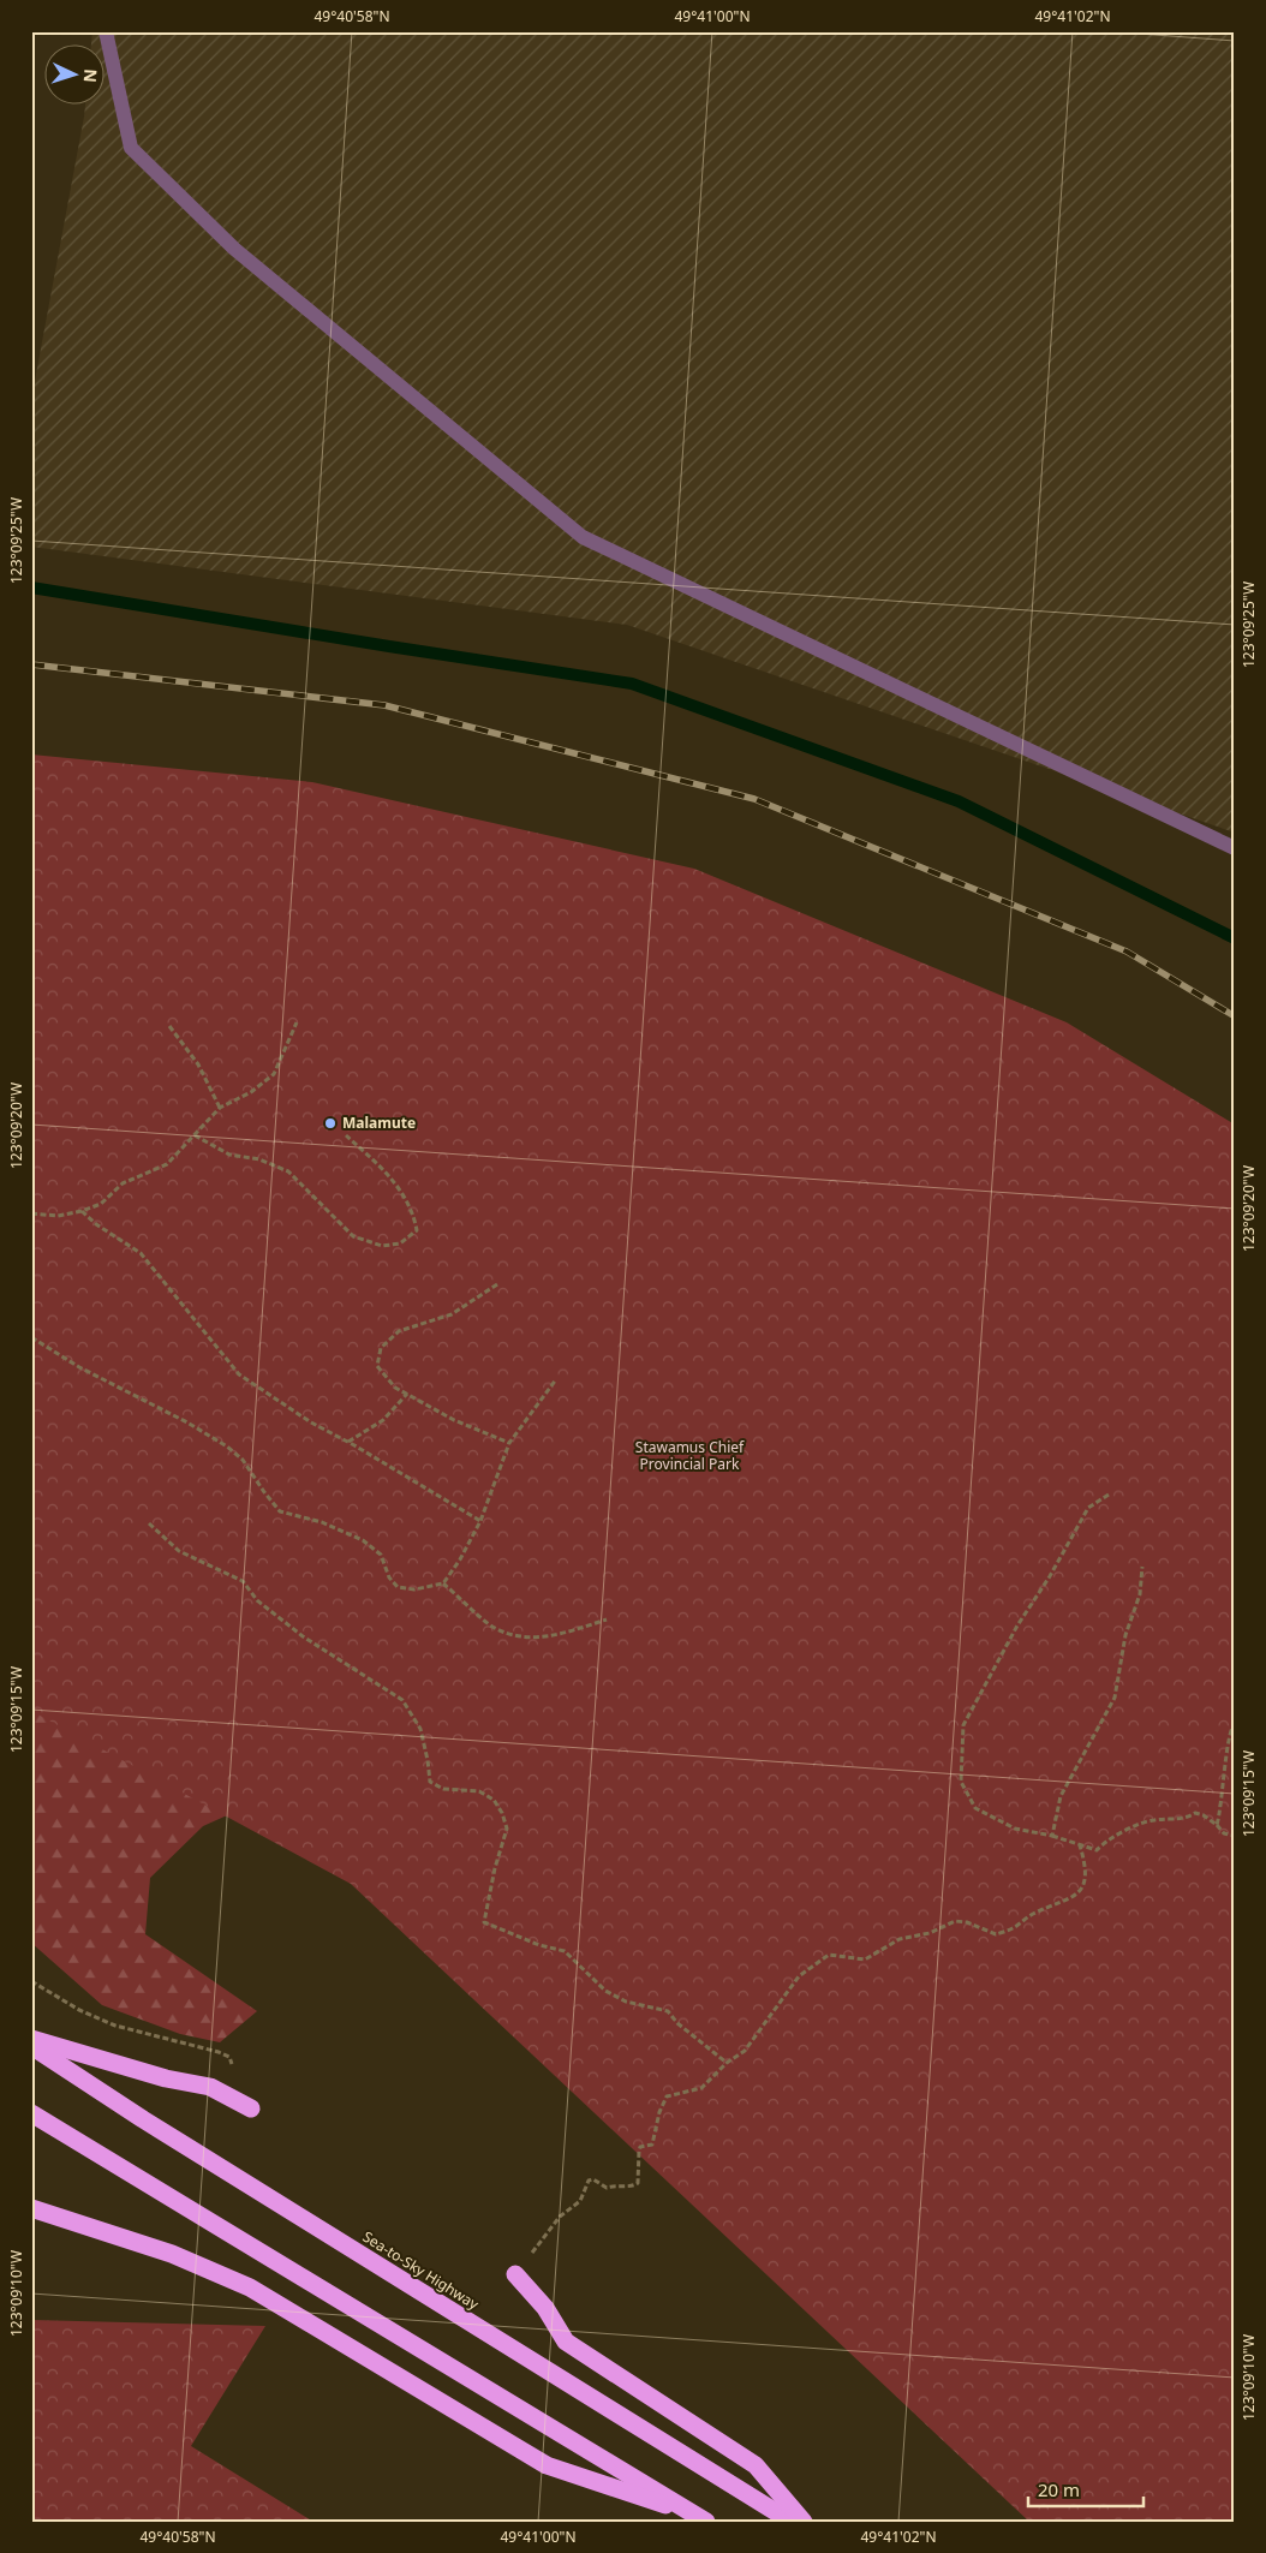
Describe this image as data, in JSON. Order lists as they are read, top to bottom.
{
  "streets": {
    "highway": ["Sea-to-Sky Highway"]
  },
  "parks": ["Stawamus Chief Provincial Park"],
  "places": ["Malamute"],
  "scale_bar": "20 m",
  "north": "right",
  "coordinates": [
    "49°40'58\"N",
    "49°41'00\"N",
    "49°41'02\"N",
    "123°09'25\"W",
    "123°09'20\"W",
    "123°09'15\"W",
    "123°09'10\"W"
  ]
}
